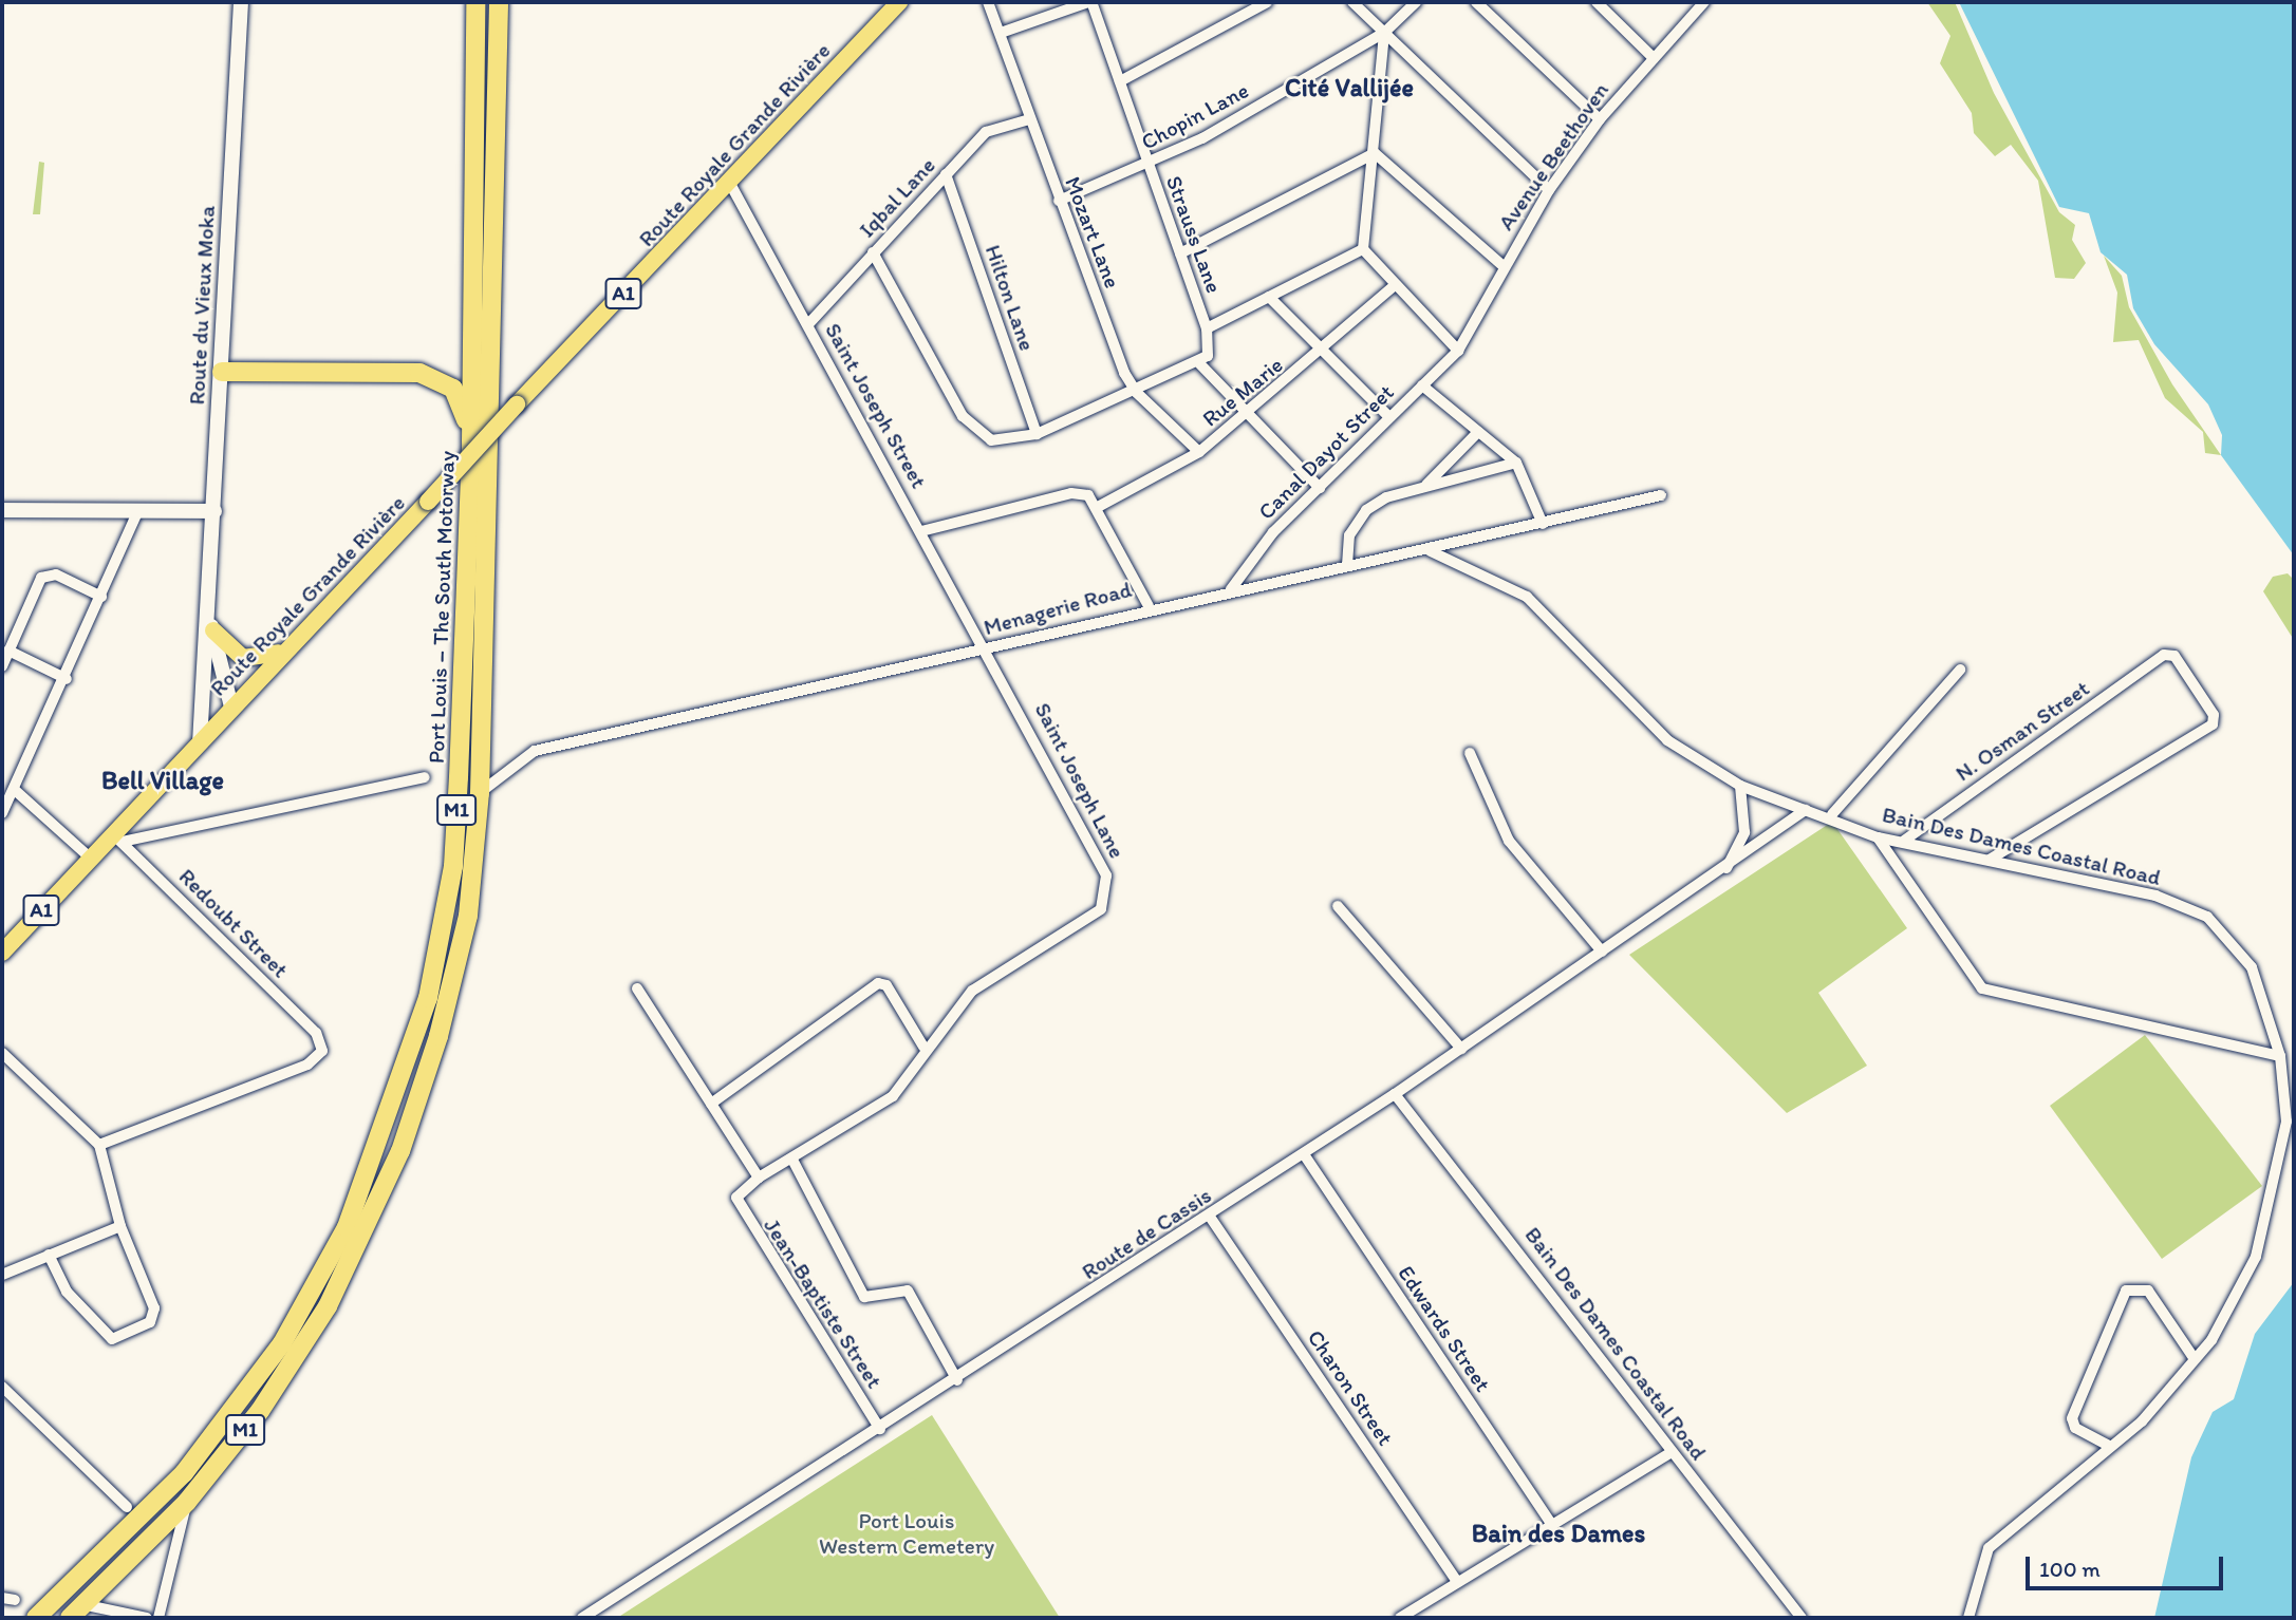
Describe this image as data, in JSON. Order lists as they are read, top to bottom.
{
  "streets": {
    "highway": ["Port Louis – The South Motorway", "M1"],
    "main road": ["Route Royale Grande Rivière", "A1", "Route du Vieux Moka"],
    "street": [
      "Chopin Lane",
      "Avenue Beethoven",
      "Iqbal Lane",
      "Mozart Lane",
      "Strauss Lane",
      "Hilton Lane",
      "Rue Marie",
      "Saint Joseph Street",
      "Canal Dayot Street",
      "Menagerie Road",
      "N. Osman Street",
      "Saint Joseph Lane",
      "Bain Des Dames Coastal Road",
      "Redoubt Street",
      "Route de Cassis",
      "Jean-Baptiste Street",
      "Edwards Street",
      "Charon Street"
    ]
  },
  "crossings": [
    ["Chopin Lane", "Mozart Lane"],
    ["Chopin Lane", "Strauss Lane"],
    ["Route Royale Grande Rivière", "A1"],
    ["Route Royale Grande Rivière", "Route du Vieux Moka"],
    ["Route Royale Grande Rivière", "Saint Joseph Street"],
    ["Route Royale Grande Rivière", "Redoubt Street"],
    ["Avenue Beethoven", "Canal Dayot Street"],
    ["Iqbal Lane", "Mozart Lane"],
    ["Iqbal Lane", "Hilton Lane"],
    ["Iqbal Lane", "Saint Joseph Street"],
    ["Mozart Lane", "Rue Marie"],
    ["A1", "Redoubt Street"],
    ["Saint Joseph Street", "Menagerie Road"],
    ["Saint Joseph Street", "Saint Joseph Lane"],
    ["Canal Dayot Street", "Menagerie Road"],
    ["Port Louis – The South Motorway", "Menagerie Road"],
    ["Menagerie Road", "Saint Joseph Lane"],
    ["Menagerie Road", "Bain Des Dames Coastal Road"],
    ["N. Osman Street", "Bain Des Dames Coastal Road"],
    ["Saint Joseph Lane", "Jean-Baptiste Street"],
    ["Bain Des Dames Coastal Road", "Route de Cassis"],
    ["Route de Cassis", "Jean-Baptiste Street"],
    ["Route de Cassis", "Edwards Street"],
    ["Route de Cassis", "Charon Street"]
  ],
  "districts": ["Cité Vallijée", "Bell Village", "Bain des Dames"],
  "parks": ["Port Louis Western Cemetery"],
  "scale_bar": "100 m"
}
